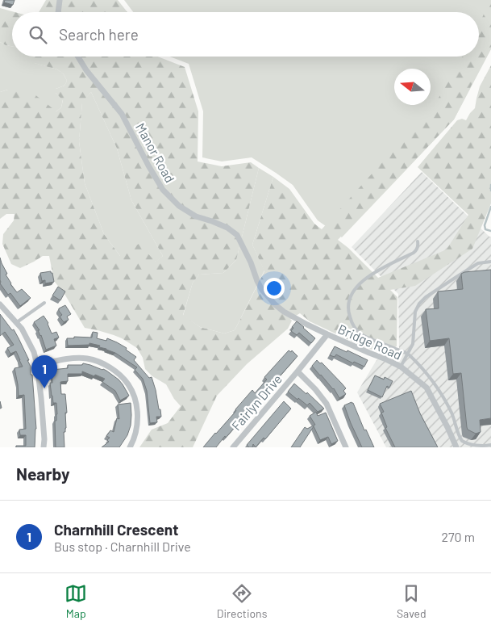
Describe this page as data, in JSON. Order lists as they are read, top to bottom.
{
  "streets": {
    "street": ["Manor Road", "Bridge Road", "Fairlyn Drive"]
  },
  "crossings": [
    ["Manor Road", "Bridge Road"],
    ["Manor Road", "Fairlyn Drive"],
    ["Bridge Road", "Fairlyn Drive"]
  ],
  "north": "left",
  "page": {
    "search": "Search here",
    "pins": "1",
    "heading": "Nearby",
    "list": [
      {
        "mark": "1",
        "name": "Charnhill Crescent",
        "note": "Bus stop · Charnhill Drive",
        "value": "270 m"
      }
    ],
    "nav": ["Map", "Directions", "Saved"]
  }
}
